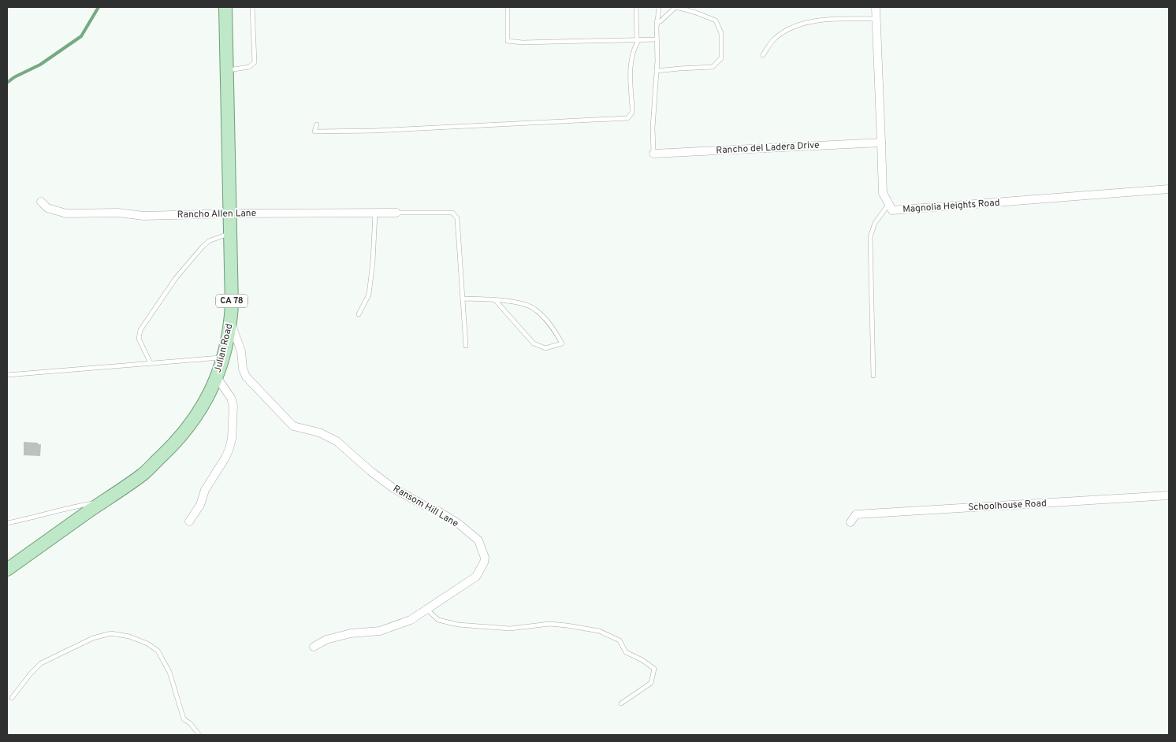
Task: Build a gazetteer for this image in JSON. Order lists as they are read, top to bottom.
{
  "streets": {
    "main road": ["CA 78", "Julian Road"],
    "street": [
      "Rancho del Ladera Drive",
      "Magnolia Heights Road",
      "Rancho Allen Lane",
      "Schoolhouse Road",
      "Ransom Hill Lane"
    ]
  },
  "crossings": [
    ["Rancho del Ladera Drive", "Magnolia Heights Road"],
    ["Rancho Allen Lane", "Julian Road"],
    ["Julian Road", "Ransom Hill Lane"]
  ]
}
